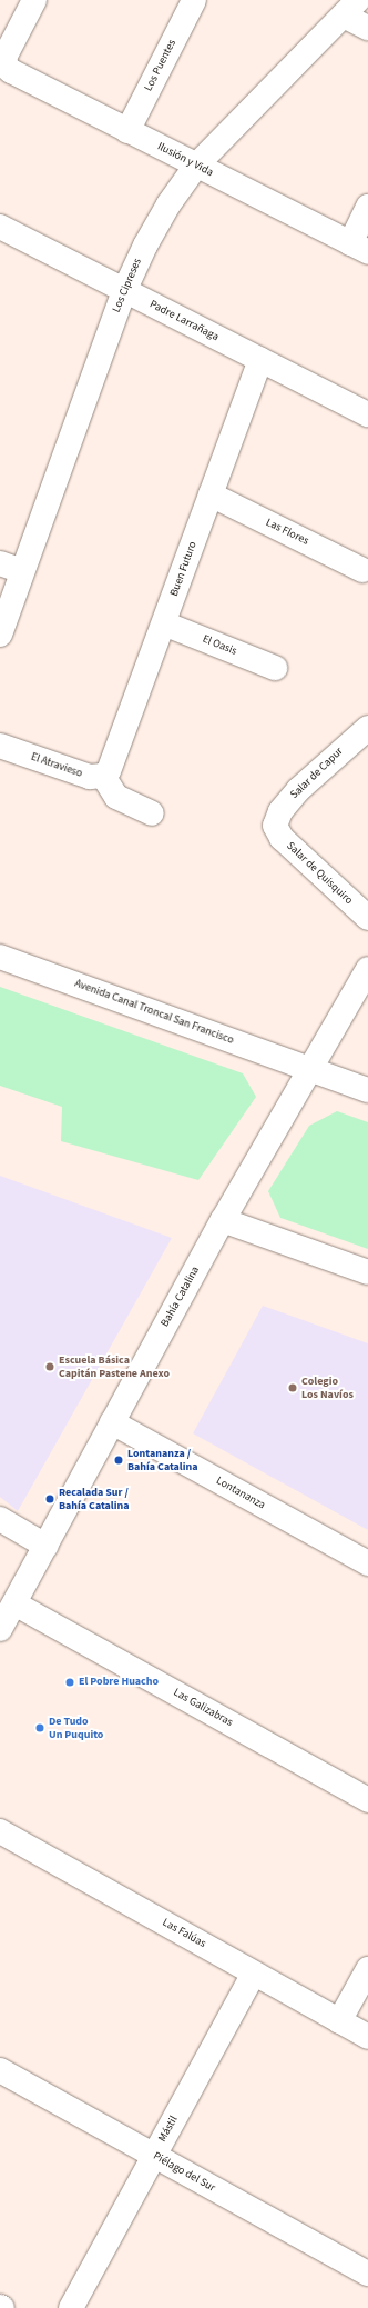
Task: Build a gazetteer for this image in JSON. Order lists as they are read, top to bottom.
{
  "streets": {
    "street": [
      "Los Puentes",
      "Ilusión y Vida",
      "Los Cipreses",
      "Padre Larrañaga",
      "Las Flores",
      "Buen Futuro",
      "El Oasis",
      "El Atravieso",
      "Salar de Capur",
      "Salar de Quisquiro",
      "Avenida Canal Troncal San Francisco",
      "Bahía Catalina",
      "Lontananza",
      "Las Galizabras",
      "Las Falúas",
      "Mástil",
      "Piélago del Sur"
    ]
  },
  "crossings": [
    ["Los Puentes", "Ilusión y Vida"],
    ["Ilusión y Vida", "Los Cipreses"],
    ["Los Cipreses", "Padre Larrañaga"],
    ["Padre Larrañaga", "Buen Futuro"],
    ["Las Flores", "Buen Futuro"],
    ["Buen Futuro", "El Oasis"],
    ["Buen Futuro", "El Atravieso"],
    ["Salar de Capur", "Salar de Quisquiro"],
    ["Avenida Canal Troncal San Francisco", "Bahía Catalina"],
    ["Bahía Catalina", "Lontananza"],
    ["Bahía Catalina", "Las Galizabras"],
    ["Las Falúas", "Mástil"],
    ["Mástil", "Piélago del Sur"]
  ],
  "places": [
    "Escuela Básica Capitán Pastene Anexo",
    "Colegio Los Navíos",
    "Lontananza / Bahía Catalina",
    "Recalada Sur / Bahía Catalina",
    "El Pobre Huacho",
    "De Tudo Un Puquito"
  ]
}
